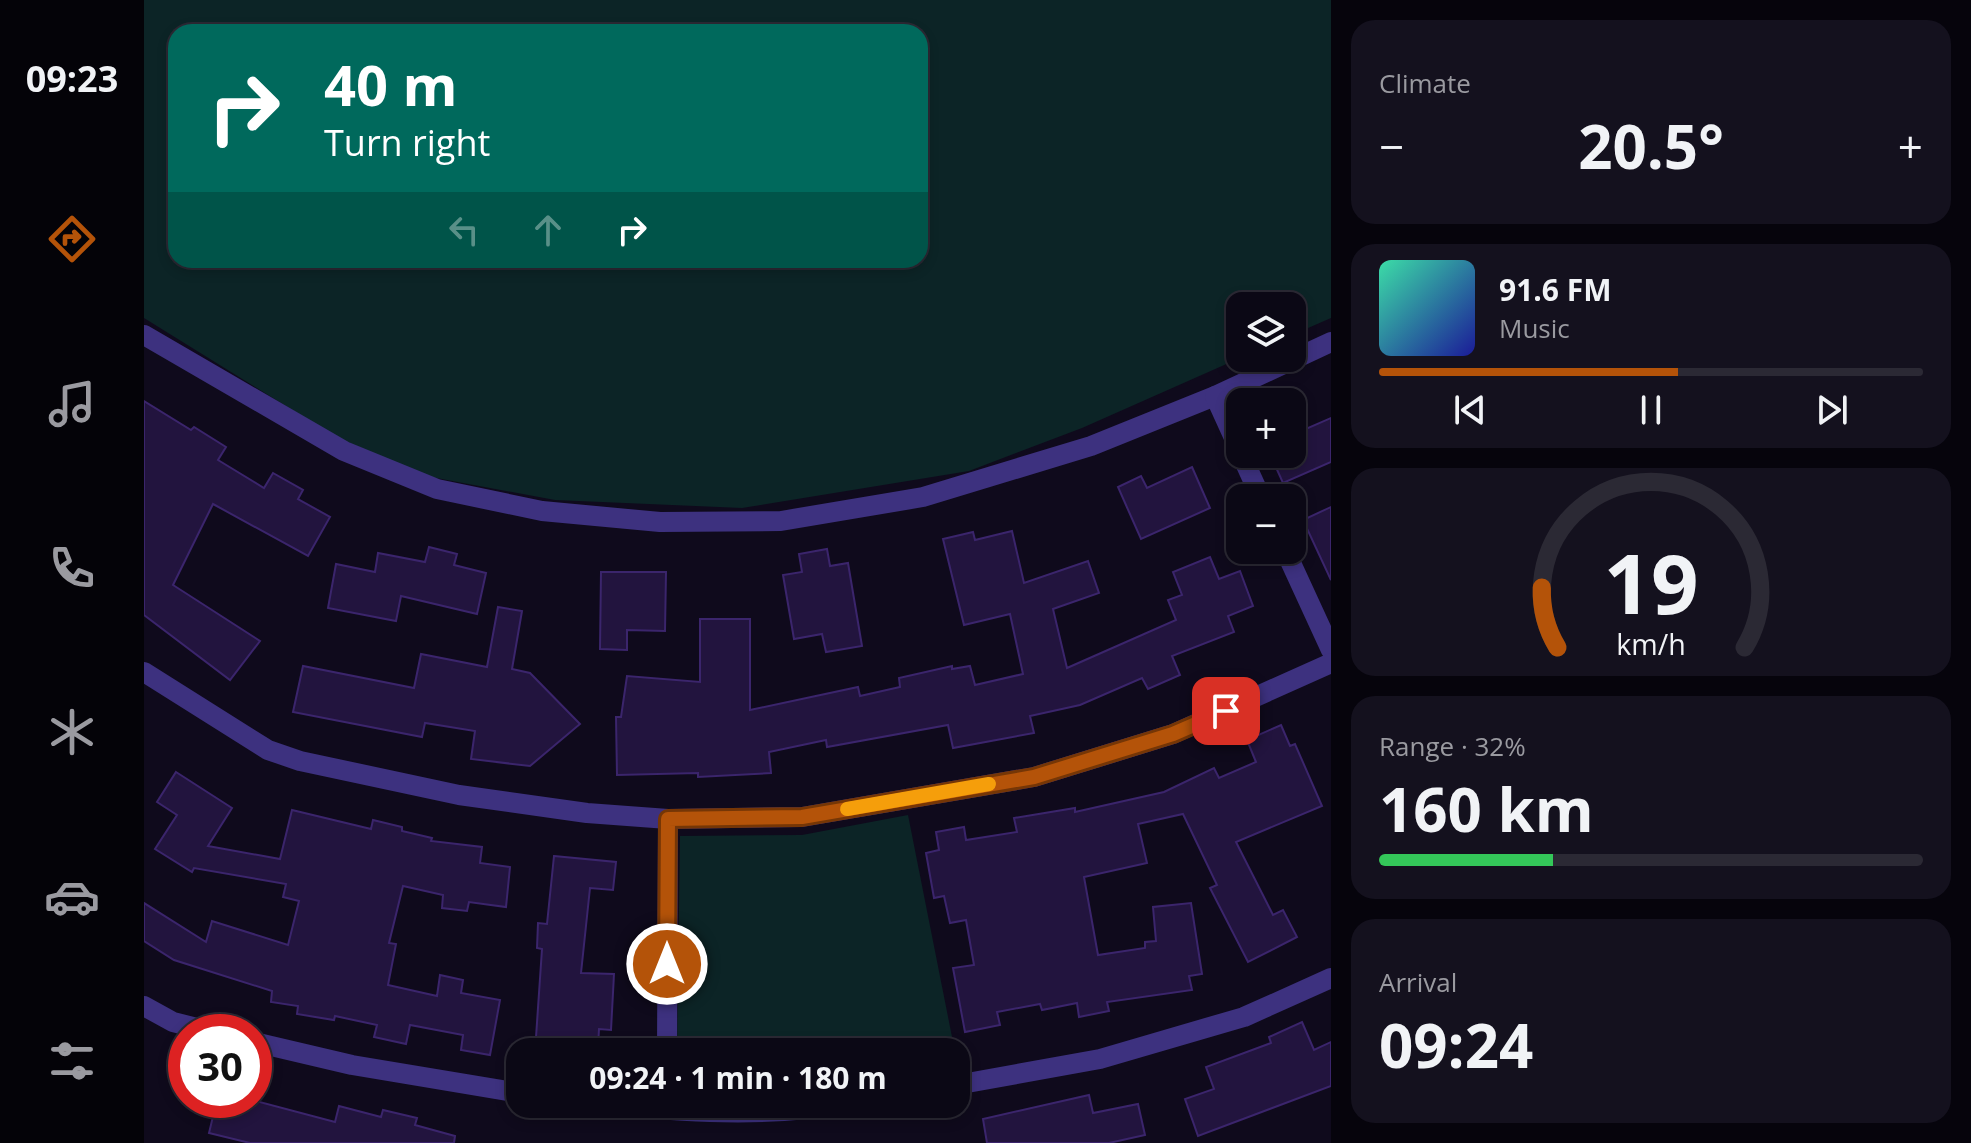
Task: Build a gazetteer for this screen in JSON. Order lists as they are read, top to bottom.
{
  "page": {
    "tabs": "09:23",
    "tile": [
      "Climate",
      ["Range · 32%", "160 km"],
      ["Arrival", "09:24"]
    ],
    "turn": ["40 m", "Turn right"],
    "heat": ["−", "20.5°", "+"],
    "song": ["91.6 FM", "Music"],
    "map_buttons": ["+", "−"],
    "limit": "30",
    "trip": "09:24 · 1 min · 180 m",
    "gauge": ["19", "km/h"]
  }
}
